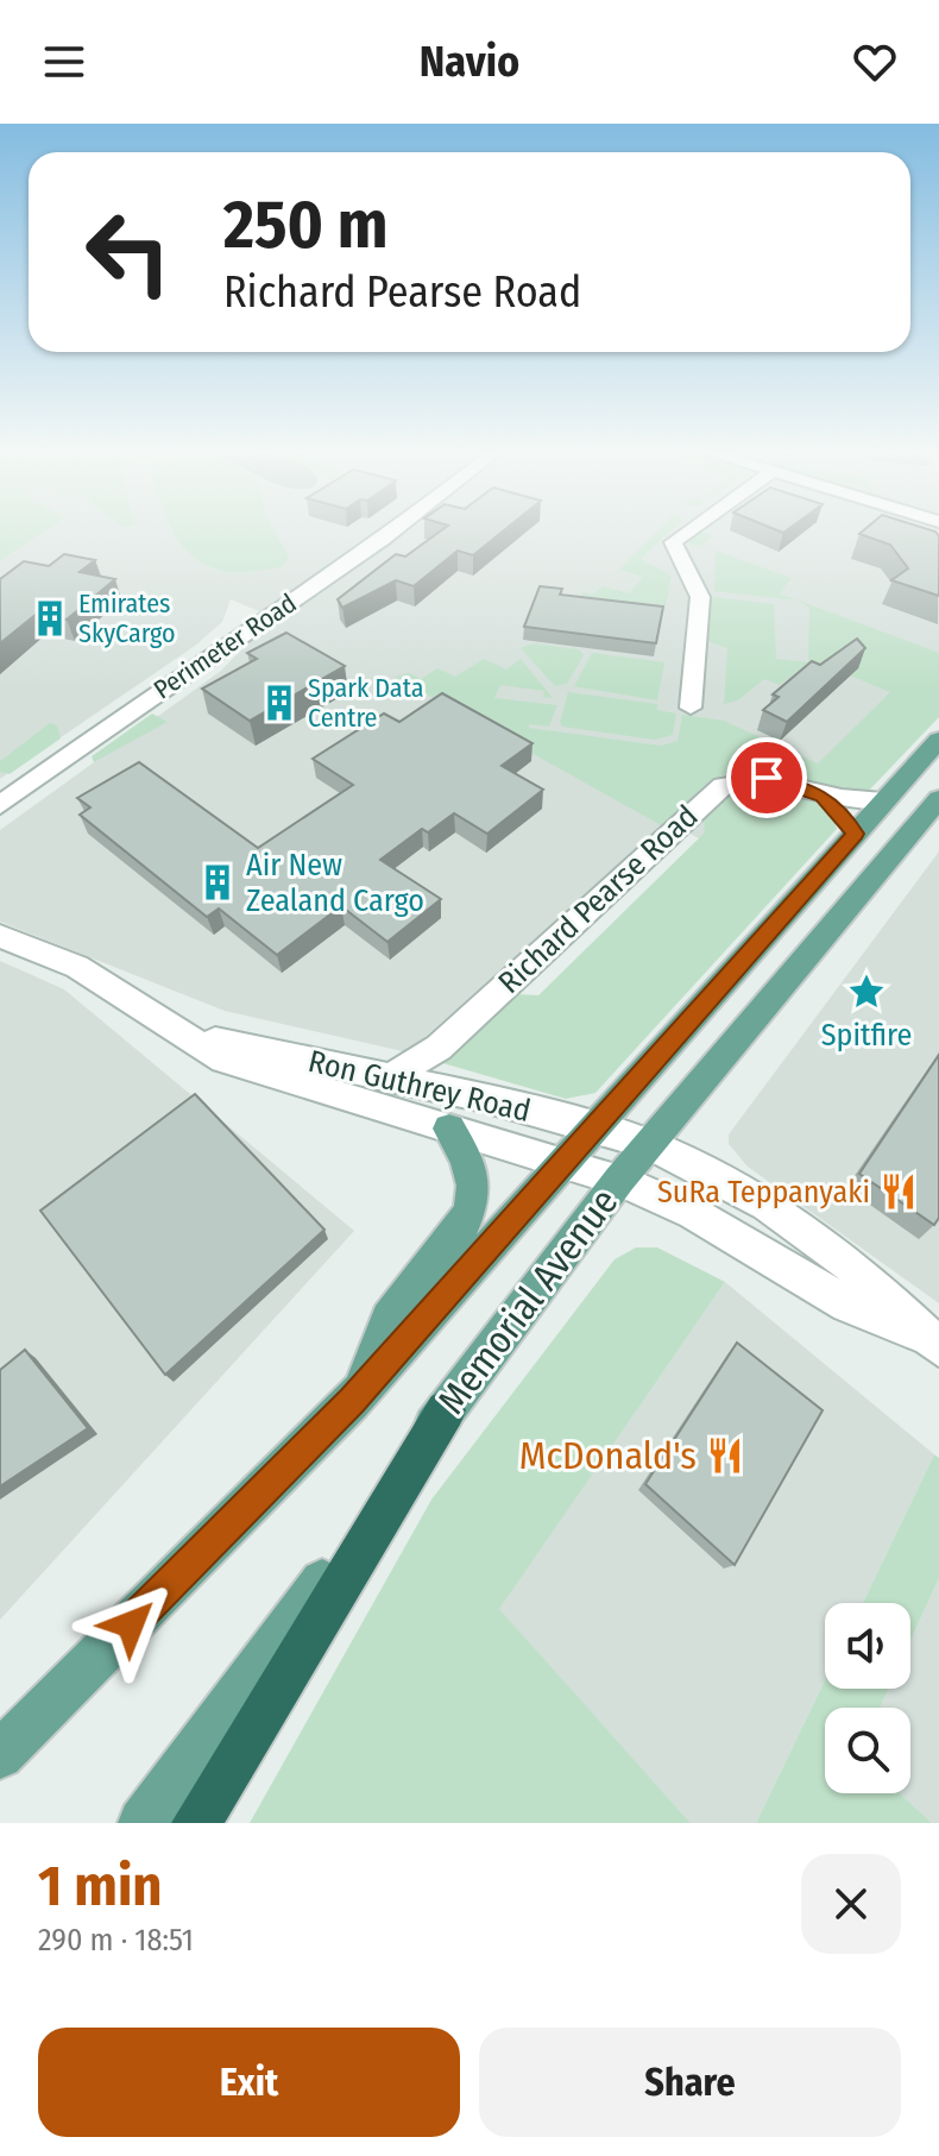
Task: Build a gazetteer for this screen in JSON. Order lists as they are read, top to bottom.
{
  "streets": {
    "main road": ["Memorial Avenue"],
    "street": ["Perimeter Road", "Richard Pearse Road", "Ron Guthrey Road"]
  },
  "crossings": [
    ["Richard Pearse Road", "Ron Guthrey Road"],
    ["Richard Pearse Road", "Memorial Avenue"],
    ["Ron Guthrey Road", "Memorial Avenue"]
  ],
  "places": {
    "building": ["Emirates SkyCargo", "Spark Data Centre", "Air New Zealand Cargo"],
    "place": ["Spitfire"],
    "restaurant": ["SuRa Teppanyaki", "McDonald's"]
  },
  "page": {
    "header": "Navio",
    "turn": ["250 m", "Richard Pearse Road"],
    "heading": ["1 min", "290 m · 18:51"],
    "buttons": ["Exit", "Share"]
  }
}
